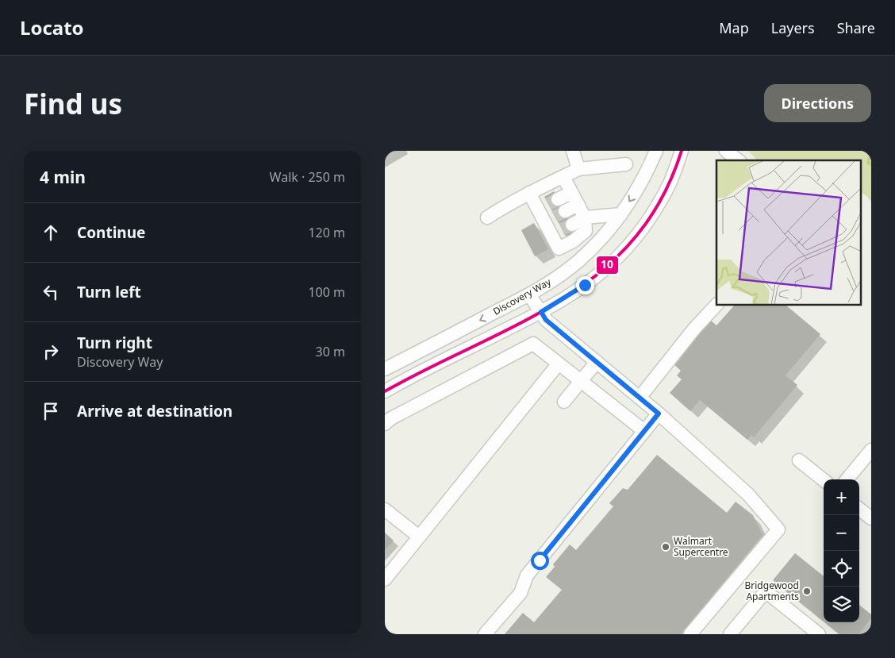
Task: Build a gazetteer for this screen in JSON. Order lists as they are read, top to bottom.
{
  "streets": {
    "street": ["Discovery Way"]
  },
  "places": ["Walmart Supercentre", "Bridgewood Apartments"],
  "lines": ["transit line 10"],
  "page": {
    "header": "Locato",
    "nav": ["Map", "Layers", "Share"],
    "buttons": "Directions",
    "title": "Find us",
    "heading": ["4 min", "Walk · 250 m"],
    "list": [
      ["Continue", "120 m"],
      ["Turn left", "100 m"],
      ["Turn right", "Discovery Way", "30 m"],
      "Arrive at destination"
    ],
    "map_buttons": ["+", "−"]
  }
}
